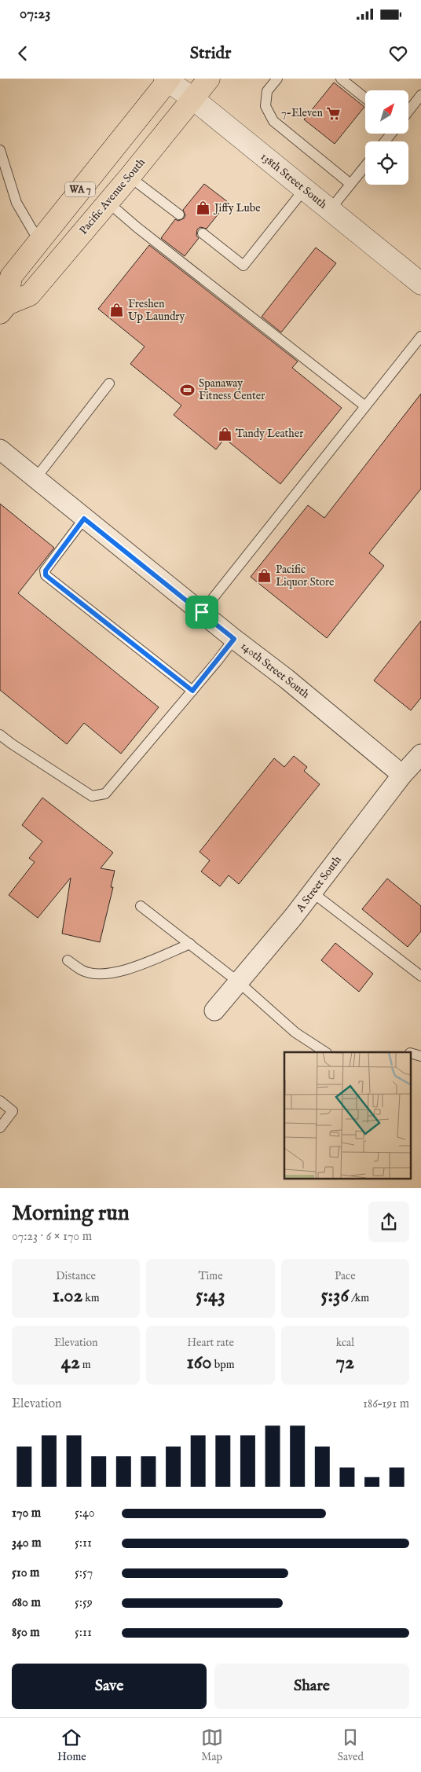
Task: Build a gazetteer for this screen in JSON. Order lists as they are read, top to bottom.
{
  "streets": {
    "main road": ["WA 7", "Pacific Avenue South"],
    "street": ["138th Street South", "140th Street South", "A Street South"]
  },
  "crossings": [
    ["138th Street South", "Pacific Avenue South"],
    ["140th Street South", "A Street South"]
  ],
  "places": {
    "supermarket": ["7-Eleven"],
    "shop": [
      "Jiffy Lube",
      "Freshen Up Laundry",
      "Tandy Leather",
      "Pacific Liquor Store"
    ],
    "sports": ["Spanaway Fitness Center"]
  },
  "north": "top right",
  "page": {
    "status": "07:23",
    "header": "Stridr",
    "heading": ["Morning run", "07:23 · 6 × 170 m"],
    "stats": [
      ["Distance", "1.02 km"],
      ["Time", "5:43"],
      ["Pace", "5:36 /km"],
      ["Elevation", "42 m"],
      ["Heart rate", "160 bpm"],
      ["kcal", "72"]
    ],
    "chart": ["Elevation", "186–191 m"],
    "list": [
      {
        "name": "170 m",
        "note": "5:40"
      },
      {
        "name": "340 m",
        "note": "5:11"
      },
      {
        "name": "510 m",
        "note": "5:57"
      },
      {
        "name": "680 m",
        "note": "5:59"
      },
      {
        "name": "850 m",
        "note": "5:11"
      }
    ],
    "buttons": ["Save", "Share"],
    "tabs": ["Home", "Map", "Saved"]
  }
}
